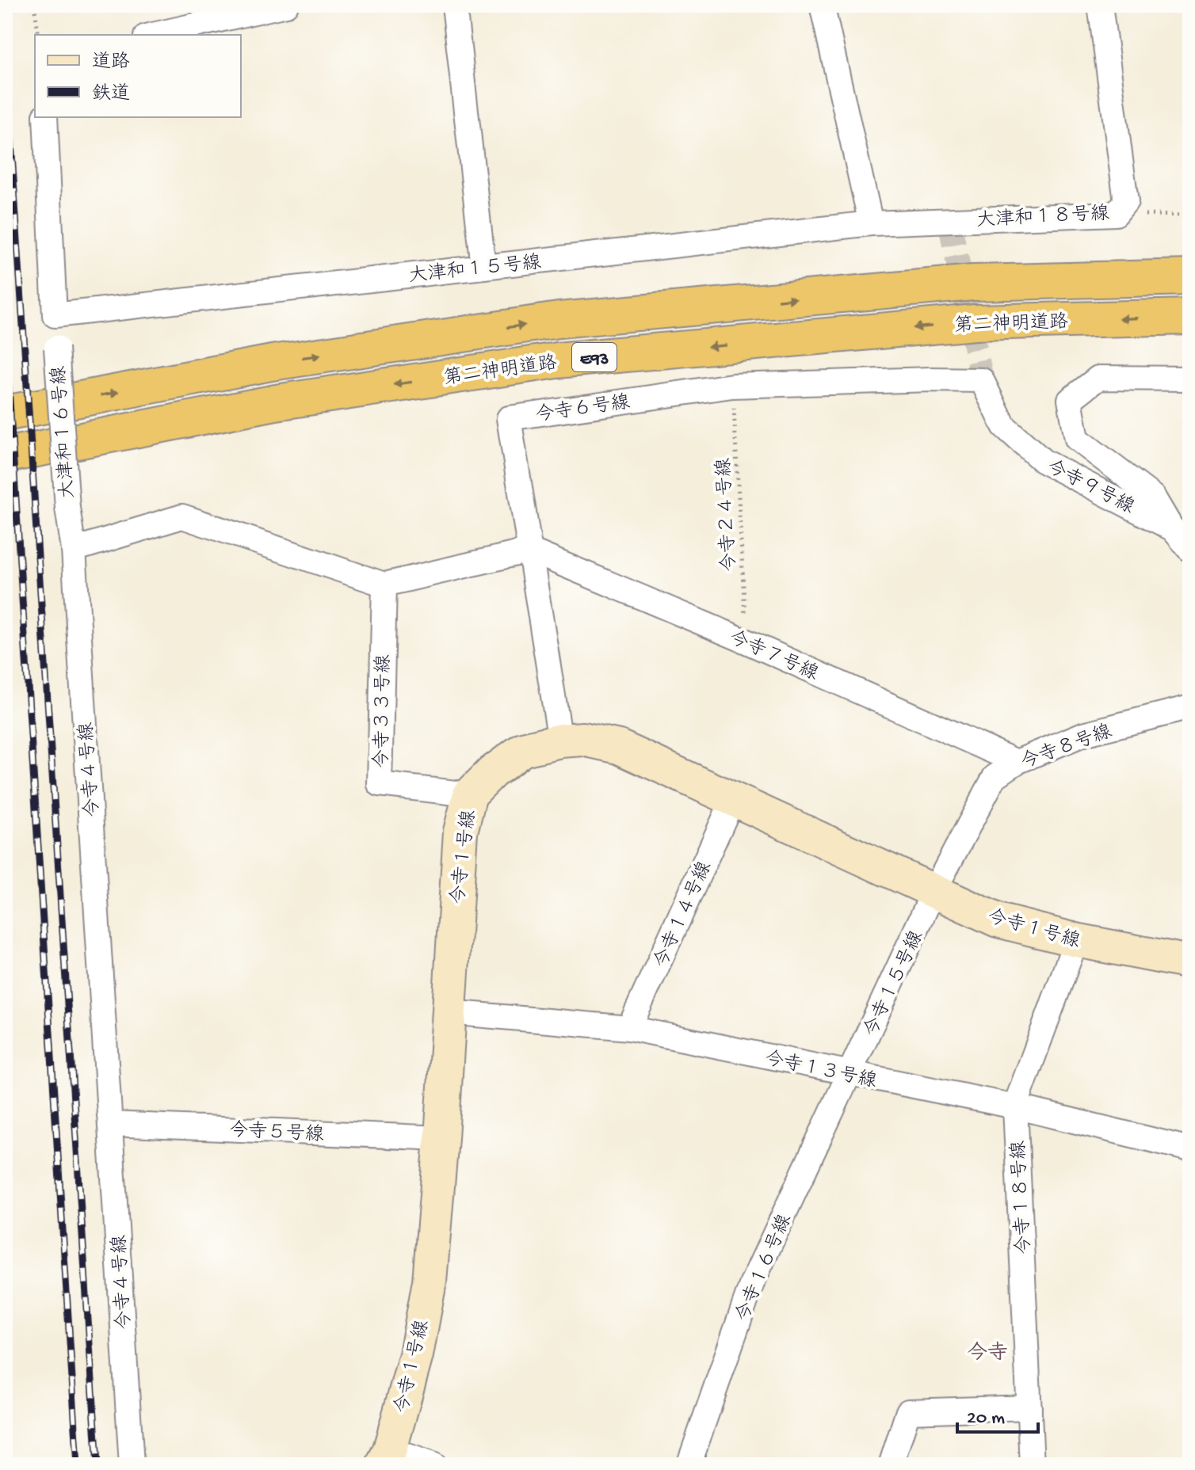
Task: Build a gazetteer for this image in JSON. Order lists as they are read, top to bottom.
{
  "streets": {
    "highway": ["第二神明道路", "E93"],
    "street": [
      "大津和１８号線",
      "大津和１５号線",
      "今寺６号線",
      "大津和１６号線",
      "今寺９号線",
      "今寺７号線",
      "今寺３３号線",
      "今寺８号線",
      "今寺４号線",
      "今寺１号線",
      "今寺１４号線",
      "今寺１５号線",
      "今寺１３号線",
      "今寺５号線",
      "今寺１８号線",
      "今寺１６号線"
    ],
    "path": ["今寺２４号線"]
  },
  "crossings": [
    ["大津和１８号線", "大津和１５号線"],
    ["大津和１５号線", "大津和１６号線"],
    ["今寺６号線", "今寺９号線"],
    ["今寺６号線", "今寺２４号線"],
    ["今寺６号線", "今寺７号線"],
    ["今寺６号線", "今寺１号線"],
    ["大津和１６号線", "今寺４号線"],
    ["今寺２４号線", "今寺７号線"],
    ["今寺７号線", "今寺８号線"],
    ["今寺３３号線", "今寺１号線"],
    ["今寺８号線", "今寺１号線"],
    ["今寺８号線", "今寺１５号線"],
    ["今寺４号線", "今寺５号線"],
    ["今寺１号線", "今寺１４号線"],
    ["今寺１号線", "今寺１５号線"],
    ["今寺１号線", "今寺１３号線"],
    ["今寺１号線", "今寺５号線"],
    ["今寺１号線", "今寺１８号線"],
    ["今寺１４号線", "今寺１３号線"],
    ["今寺１５号線", "今寺１３号線"],
    ["今寺１５号線", "今寺１６号線"],
    ["今寺１３号線", "今寺１８号線"],
    ["今寺１３号線", "今寺１６号線"]
  ],
  "districts": ["今寺"],
  "legend": ["道路", "鉄道"],
  "scale_bar": "20 m"
}
